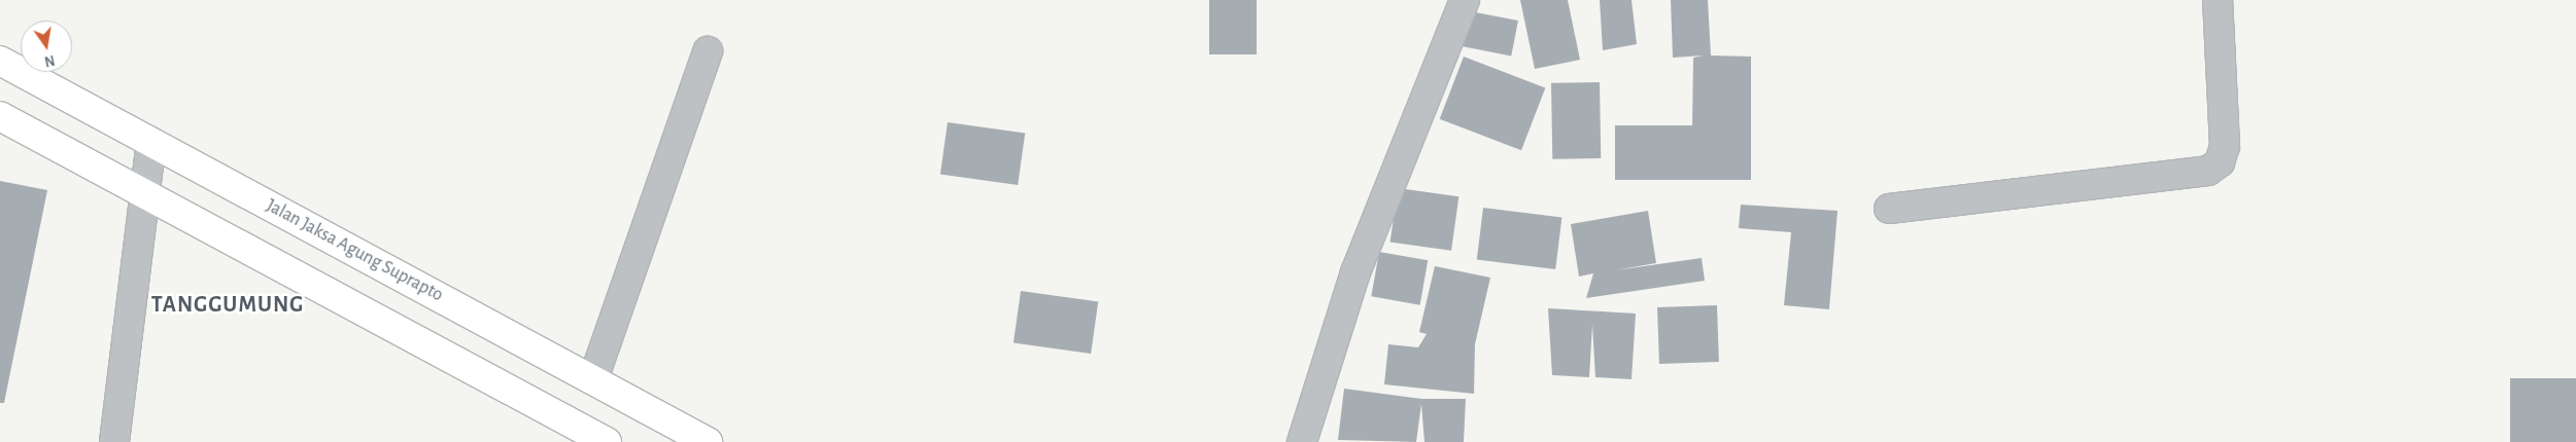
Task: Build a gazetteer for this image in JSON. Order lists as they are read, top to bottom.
{
  "streets": {
    "highway": ["Jalan Jaksa Agung Suprapto"]
  },
  "districts": ["TANGGUMUNG"],
  "north": "bottom"
}
